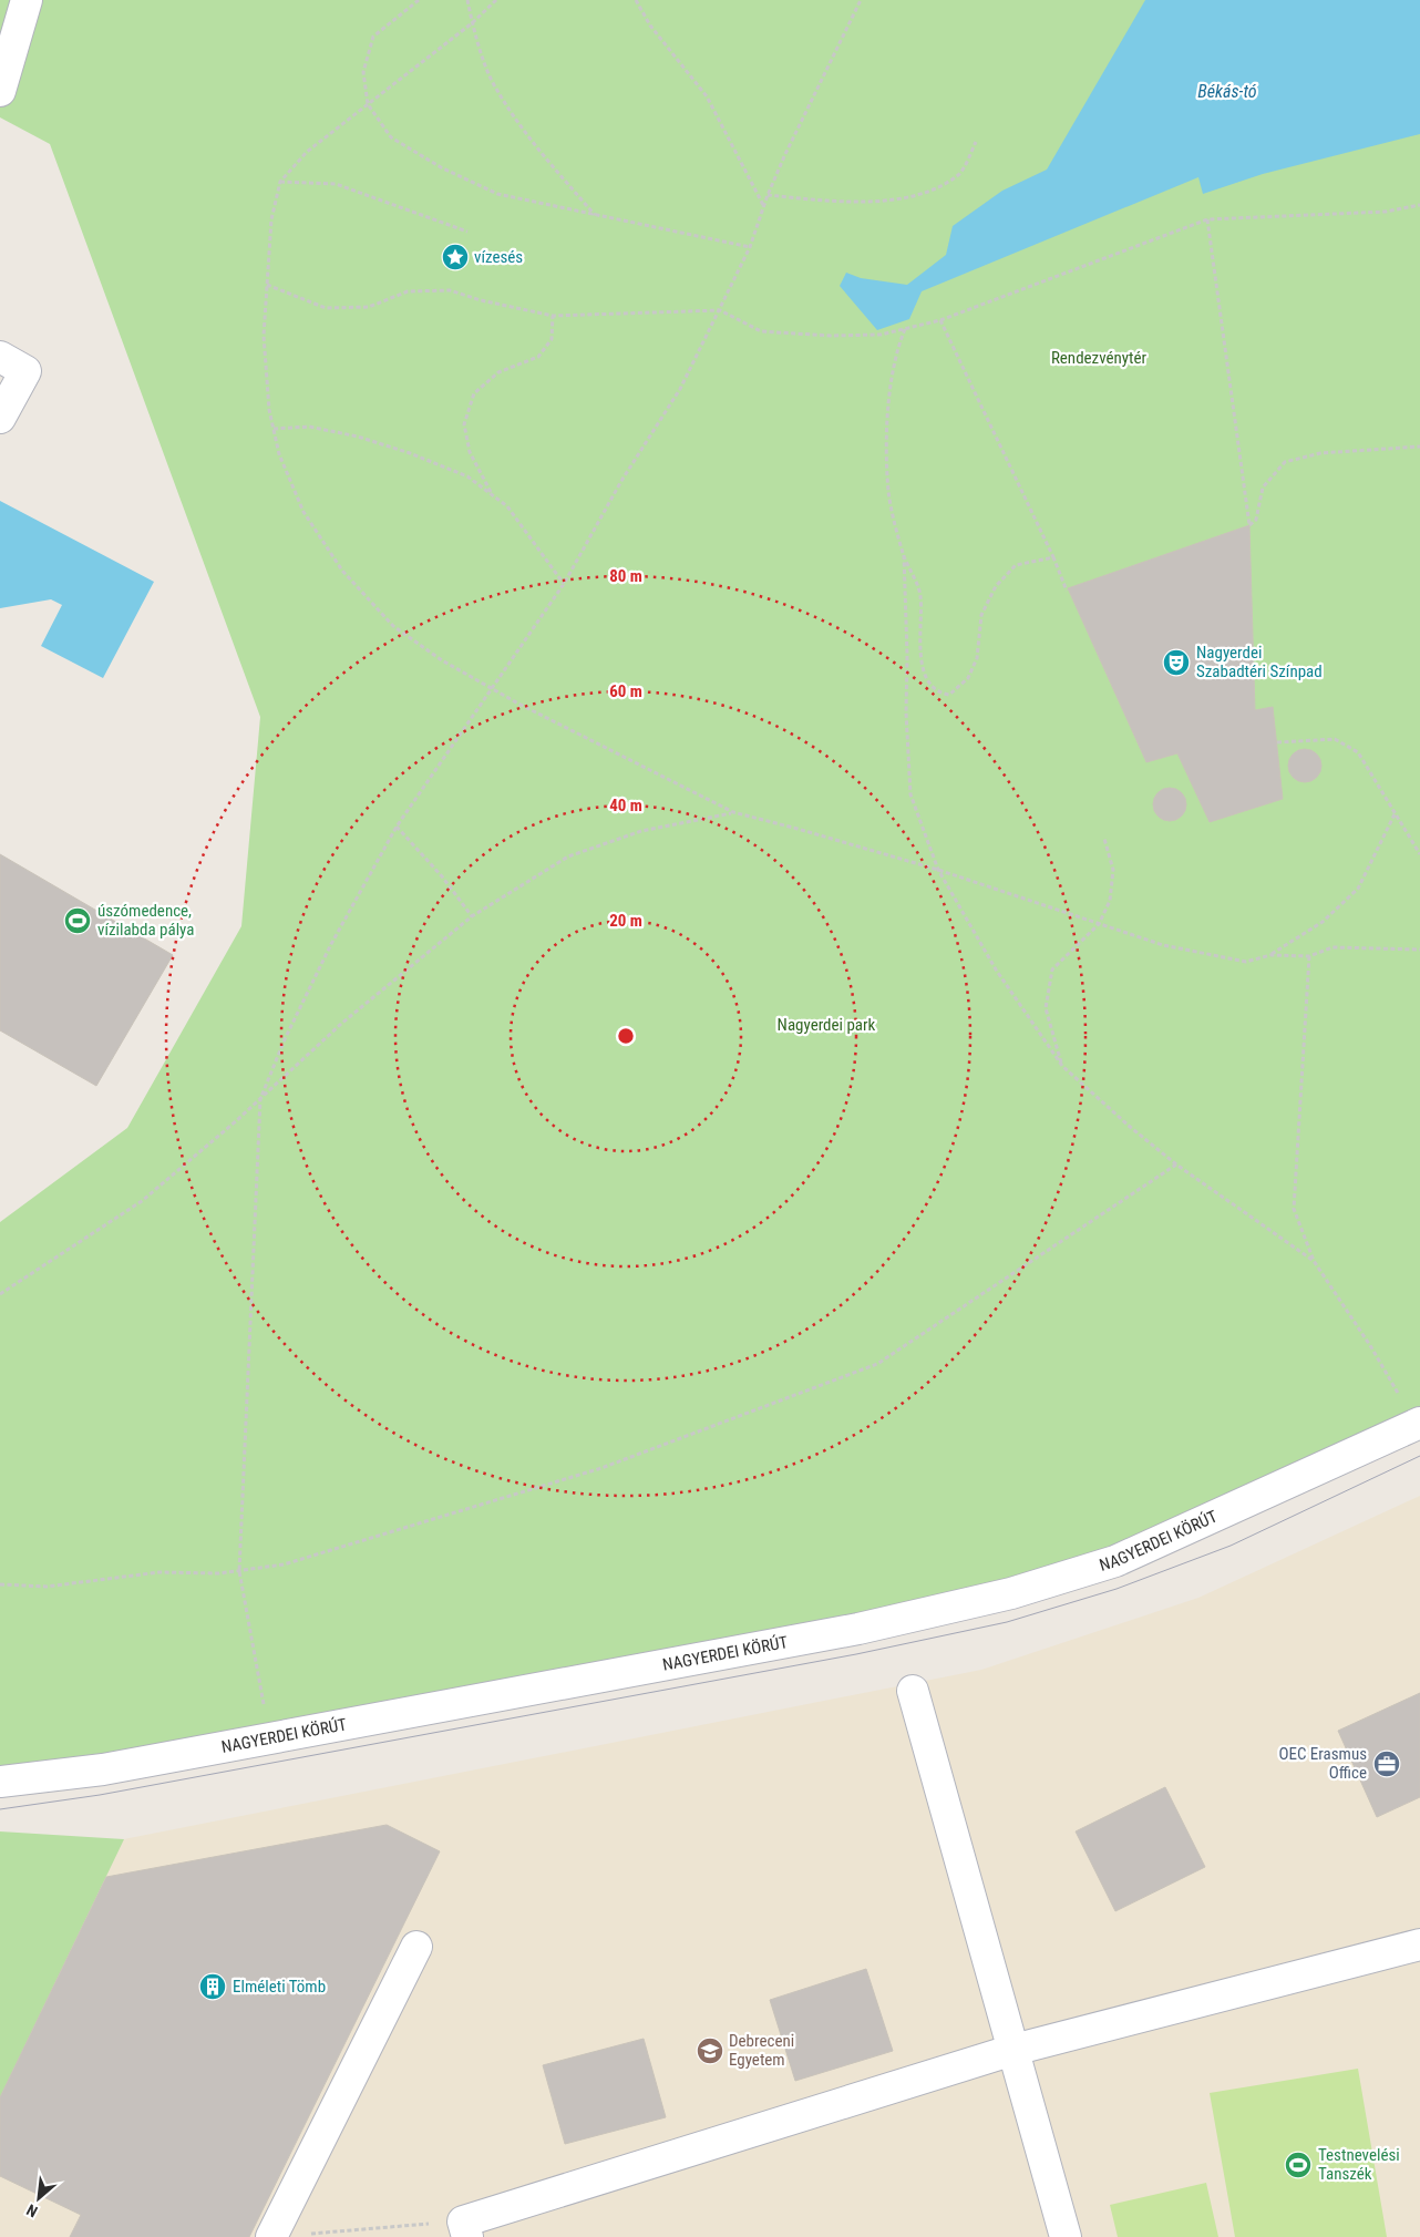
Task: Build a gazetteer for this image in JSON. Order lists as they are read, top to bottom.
{
  "streets": {
    "street": ["NAGYERDEI KÖRÚT"]
  },
  "water": ["Békás-tó"],
  "parks": ["Rendezvénytér", "Nagyerdei park"],
  "places": {
    "place": ["vízesés"],
    "theatre": ["Nagyerdei Szabadtéri Színpad"],
    "sports": ["úszómedence, vízilabda pálya", "Testnevelési Tanszék"],
    "office": ["OEC Erasmus Office"],
    "building": ["Elméleti Tömb"],
    "school or university": ["Debreceni Egyetem"]
  },
  "north": "bottom left",
  "rings": [
    "80 m",
    "60 m",
    "40 m",
    "20 m"
  ]
}
